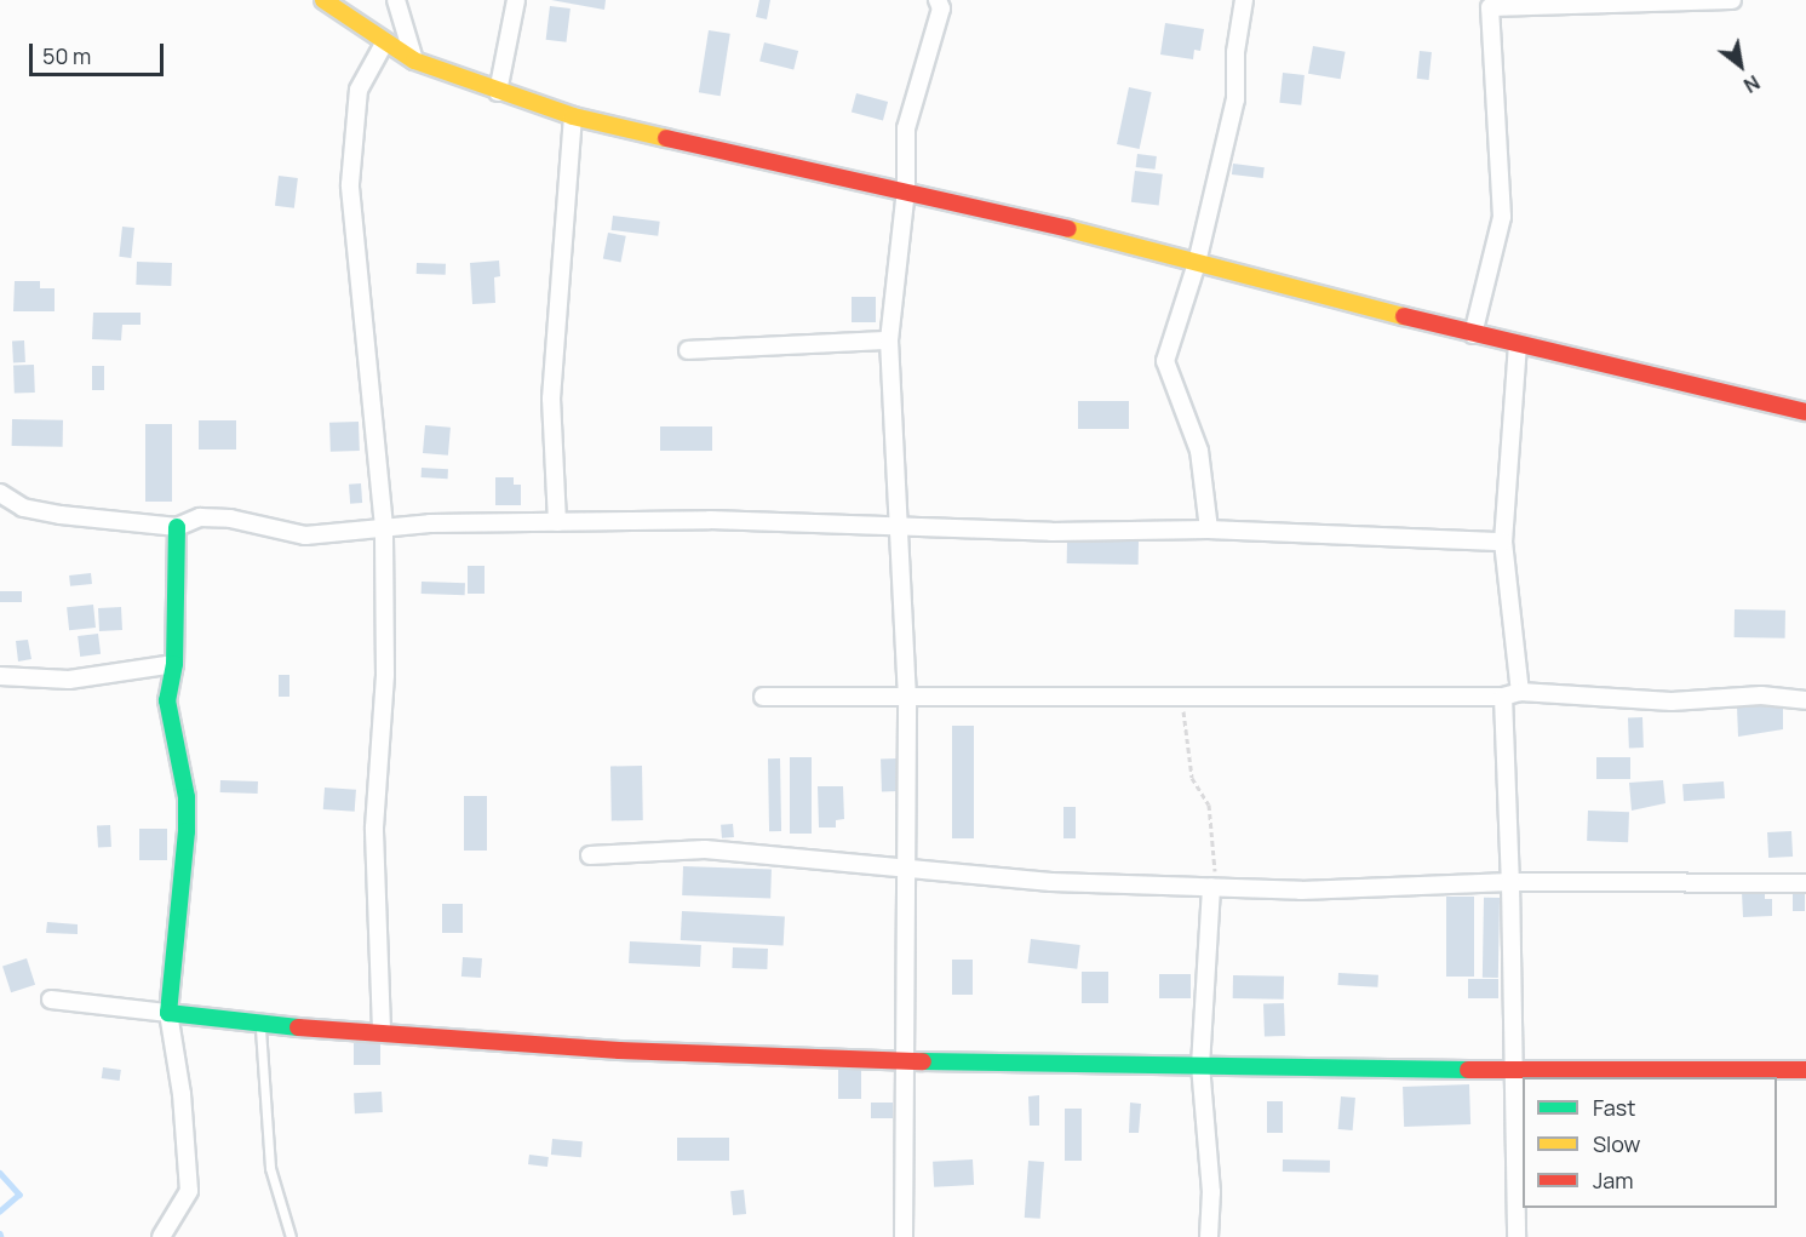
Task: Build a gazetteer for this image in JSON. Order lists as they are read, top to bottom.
{
  "legend": ["Fast", "Slow", "Jam"],
  "scale_bar": "50 m",
  "north": "bottom right"
}
